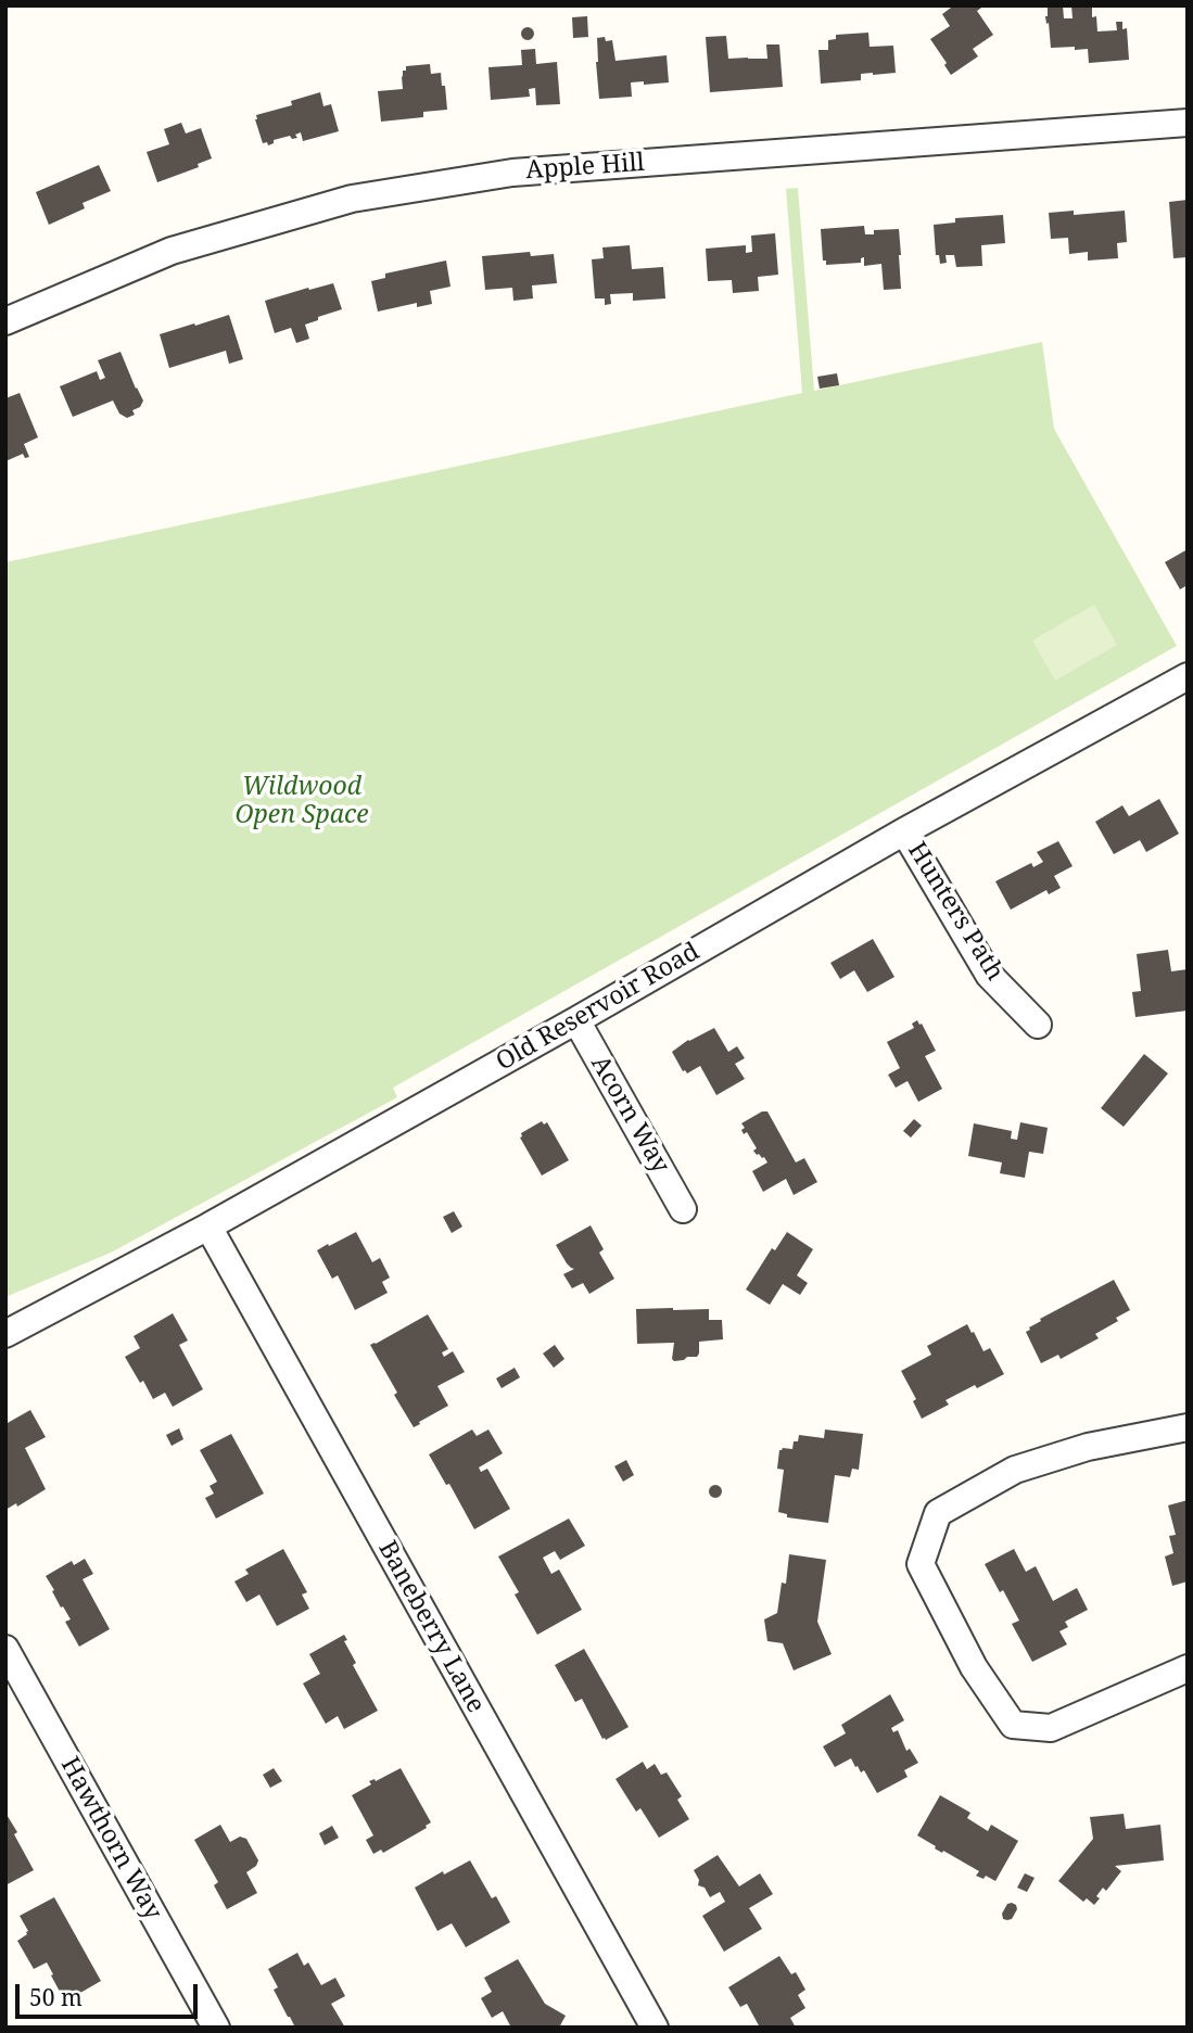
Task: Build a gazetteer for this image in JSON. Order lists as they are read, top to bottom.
{
  "streets": {
    "street": [
      "Apple Hill",
      "Hunters Path",
      "Old Reservoir Road",
      "Acorn Way",
      "Baneberry Lane",
      "Hawthorn Way"
    ]
  },
  "crossings": [
    ["Hunters Path", "Old Reservoir Road"],
    ["Old Reservoir Road", "Acorn Way"],
    ["Old Reservoir Road", "Baneberry Lane"]
  ],
  "parks": ["Wildwood Open Space"],
  "scale_bar": "50 m"
}
